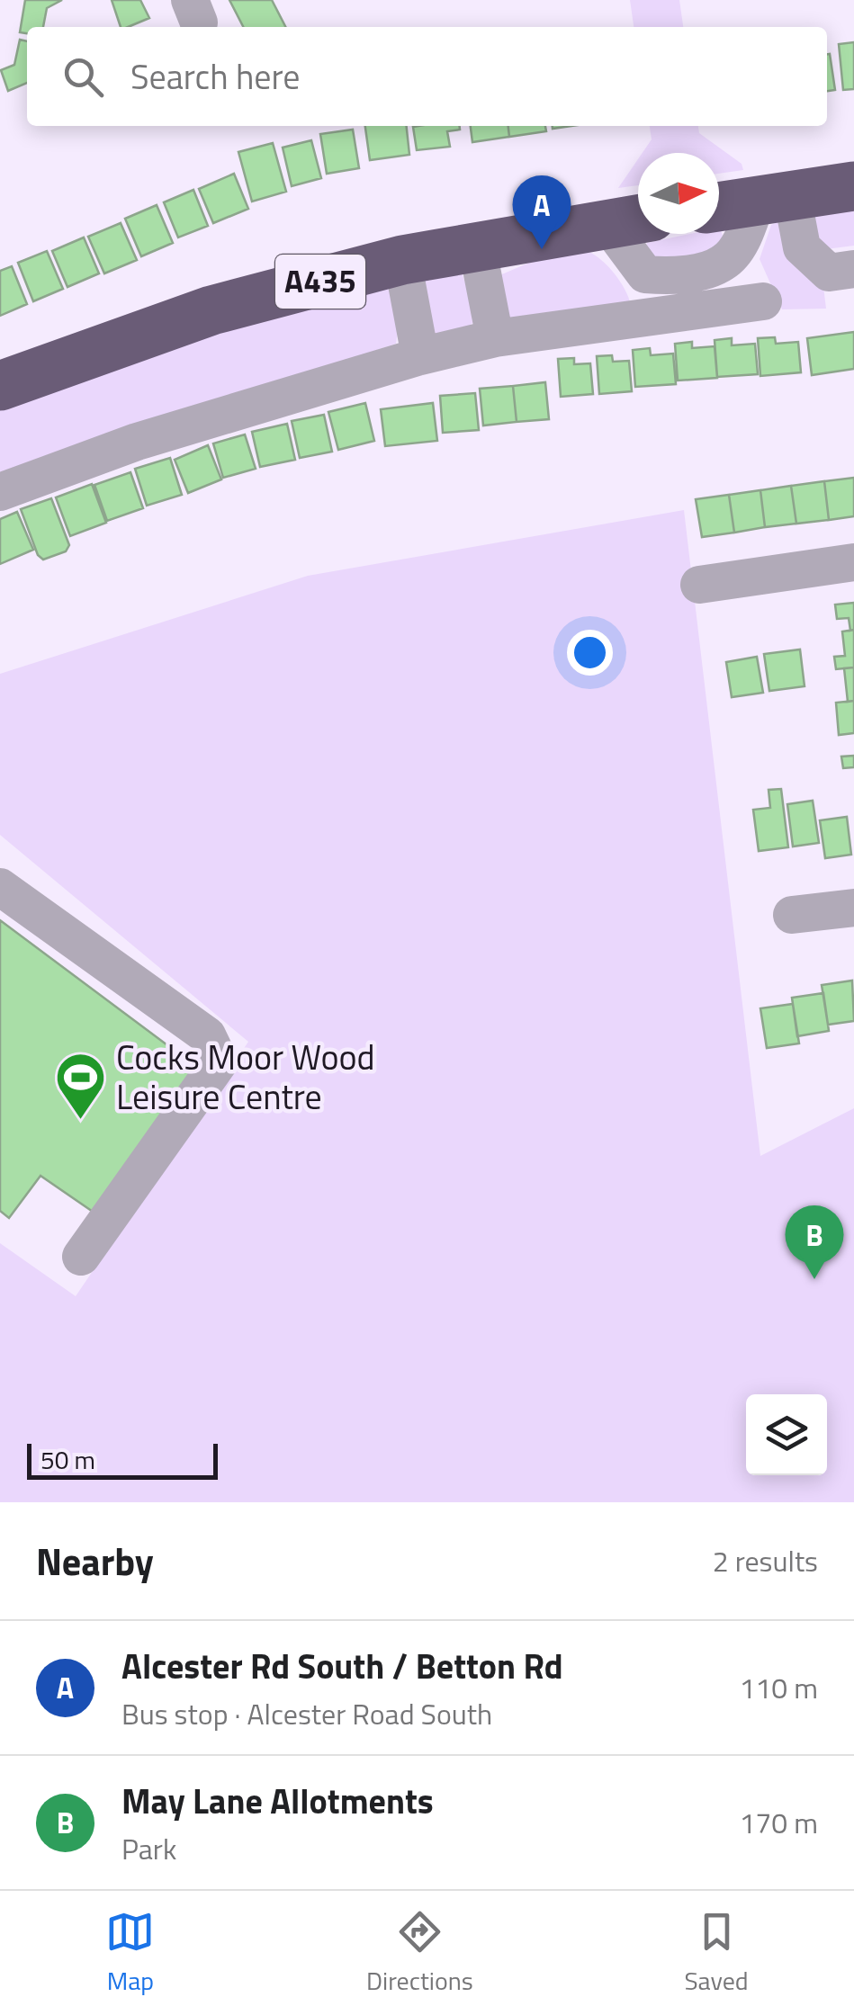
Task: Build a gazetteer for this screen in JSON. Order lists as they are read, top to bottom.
{
  "streets": {
    "highway": ["A435"]
  },
  "places": {
    "sports": ["Cocks Moor Wood Leisure Centre"]
  },
  "scale_bar": "50 m",
  "north": "right",
  "page": {
    "search": "Search here",
    "pins": ["A", "B"],
    "scale": "50 m",
    "heading": ["Nearby", "2 results"],
    "list": [
      {
        "mark": "A",
        "name": "Alcester Rd South / Betton Rd",
        "note": "Bus stop · Alcester Road South",
        "value": "110 m"
      },
      {
        "mark": "B",
        "name": "May Lane Allotments",
        "note": "Park",
        "value": "170 m"
      }
    ],
    "nav": ["Map", "Directions", "Saved"]
  }
}
